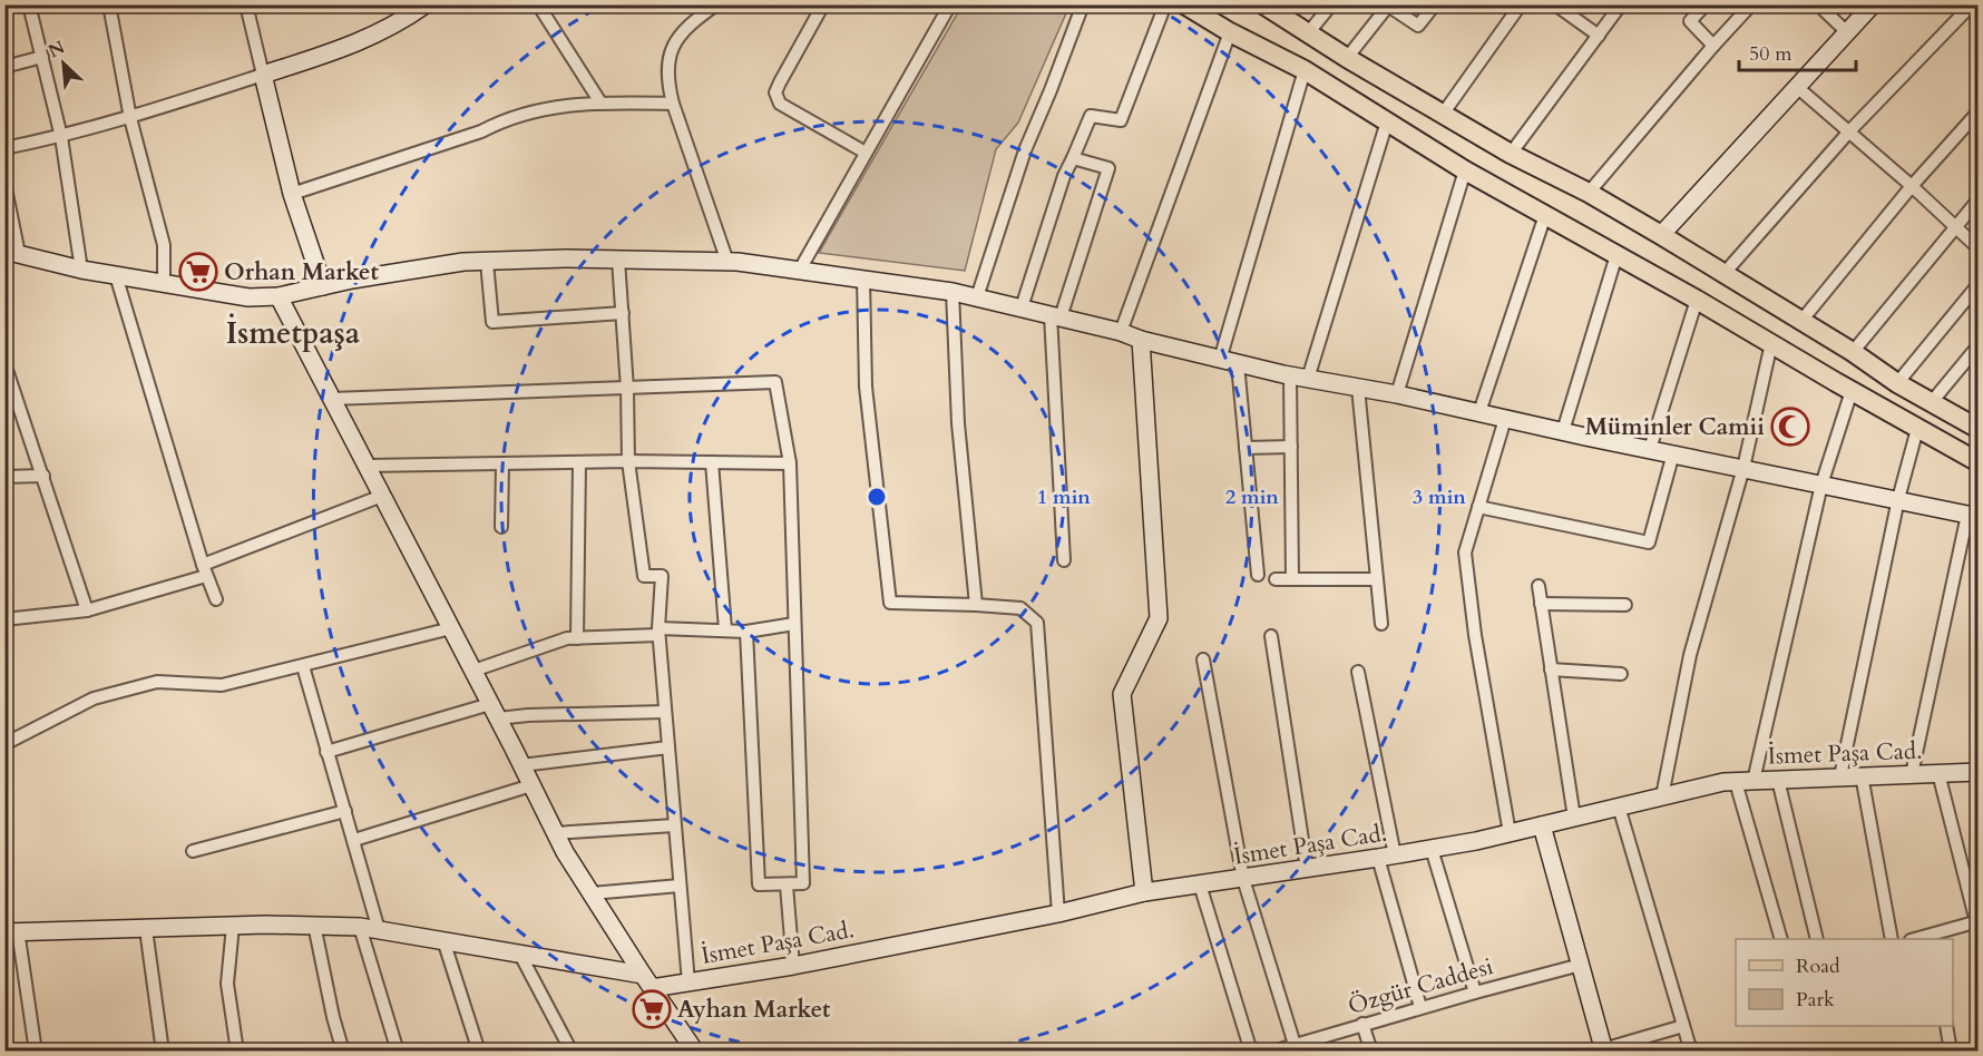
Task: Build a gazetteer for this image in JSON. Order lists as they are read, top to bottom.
{
  "streets": {
    "main road": ["İsmet Paşa Cad."],
    "street": ["Özgür Caddesi"]
  },
  "districts": ["İsmetpaşa"],
  "places": {
    "supermarket": ["Orhan Market", "Ayhan Market"],
    "mosque": ["Müminler Camii"]
  },
  "legend": ["Road", "Park"],
  "scale_bar": "50 m",
  "north": "top left",
  "rings": ["1 min", "2 min", "3 min"]
}
